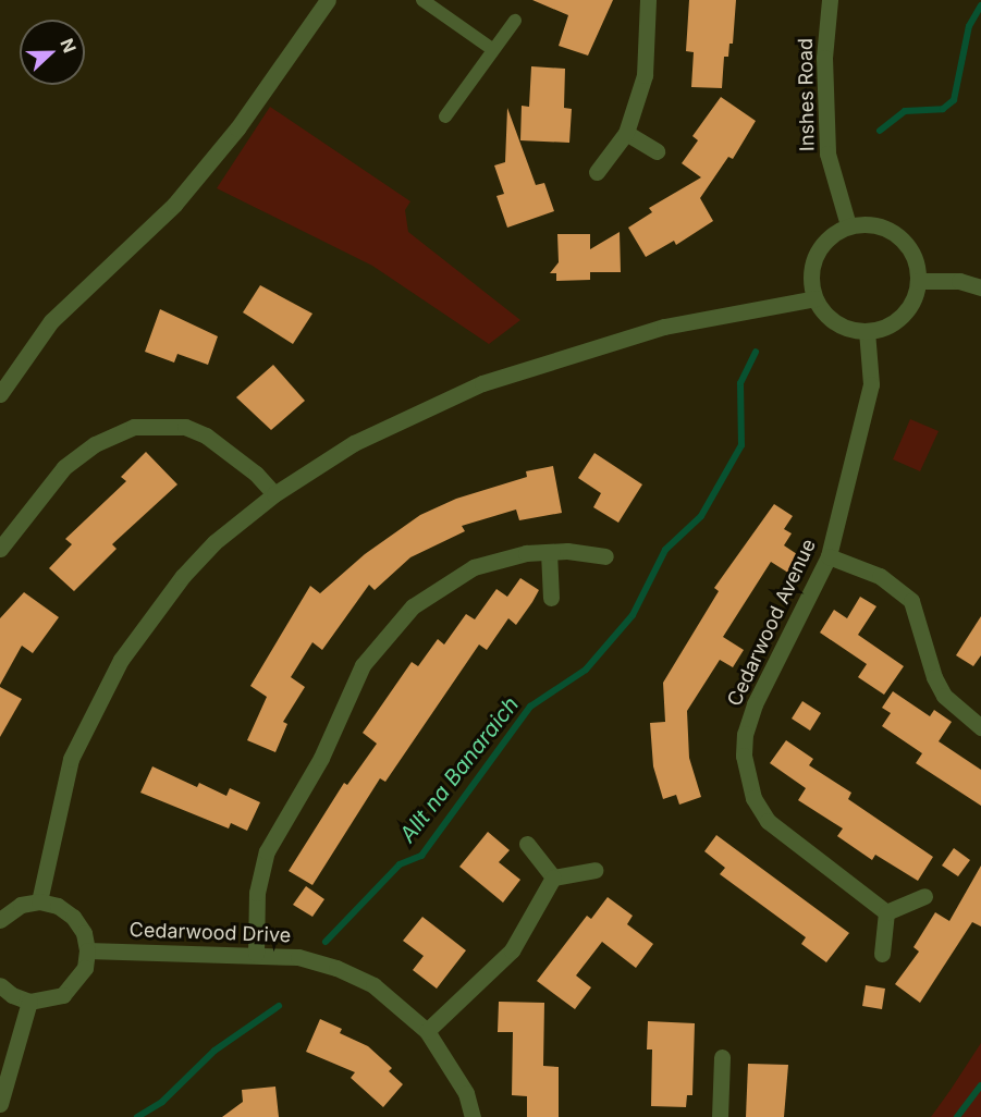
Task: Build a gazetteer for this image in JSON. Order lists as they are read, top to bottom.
{
  "streets": {
    "street": ["Inshes Road", "Cedarwood Avenue", "Cedarwood Drive"]
  },
  "crossings": [
    ["Inshes Road", "Cedarwood Avenue"]
  ],
  "water": ["Allt na Banaraich"],
  "north": "right"
}
